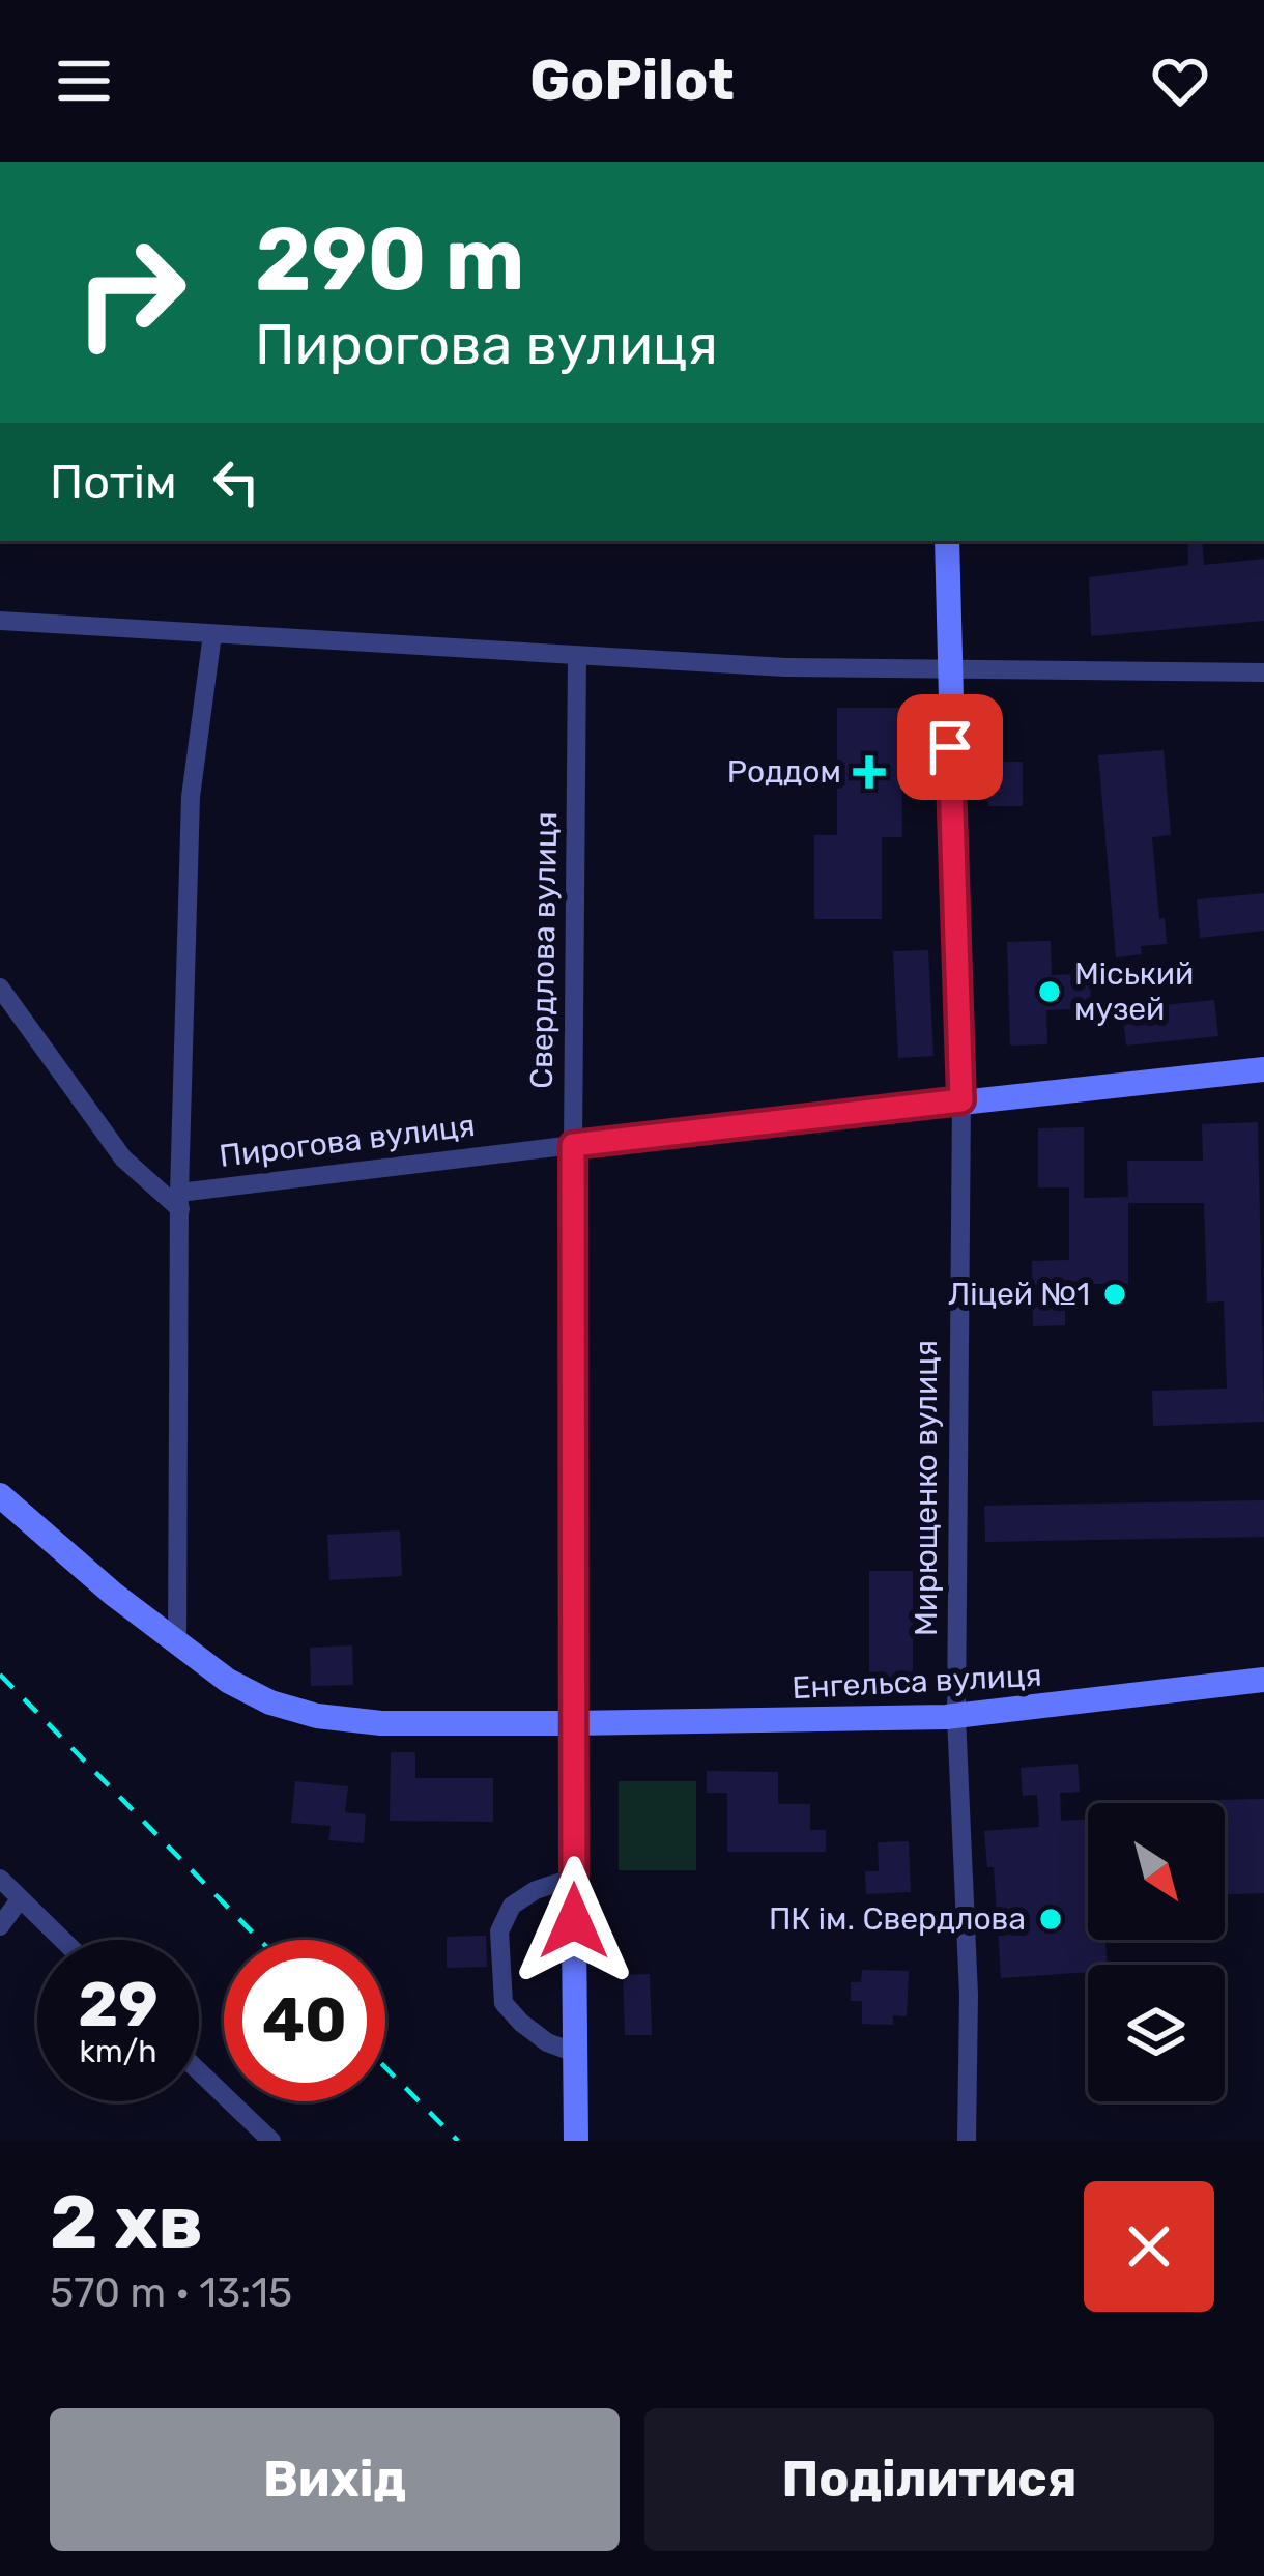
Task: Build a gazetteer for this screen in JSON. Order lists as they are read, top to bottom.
{
  "streets": {
    "street": [
      "Свердлова вулиця",
      "Пирогова вулиця",
      "Мирющенко вулиця",
      "Енгельса вулиця"
    ]
  },
  "crossings": [
    ["Свердлова вулиця", "Пирогова вулиця"],
    ["Свердлова вулиця", "Енгельса вулиця"],
    ["Пирогова вулиця", "Мирющенко вулиця"],
    ["Мирющенко вулиця", "Енгельса вулиця"]
  ],
  "places": {
    "health": ["Роддом"],
    "other": ["Міський музей", "Ліцей №1", "ПК ім. Свердлова"]
  },
  "north": "bottom right",
  "page": {
    "header": "GoPilot",
    "turn": ["290 m", "Пирогова вулиця"],
    "then": "Потім",
    "speed": "29 km/h",
    "limit": "40",
    "heading": ["2 хв", "570 m · 13:15"],
    "buttons": ["Вихід", "Поділитися"]
  }
}
